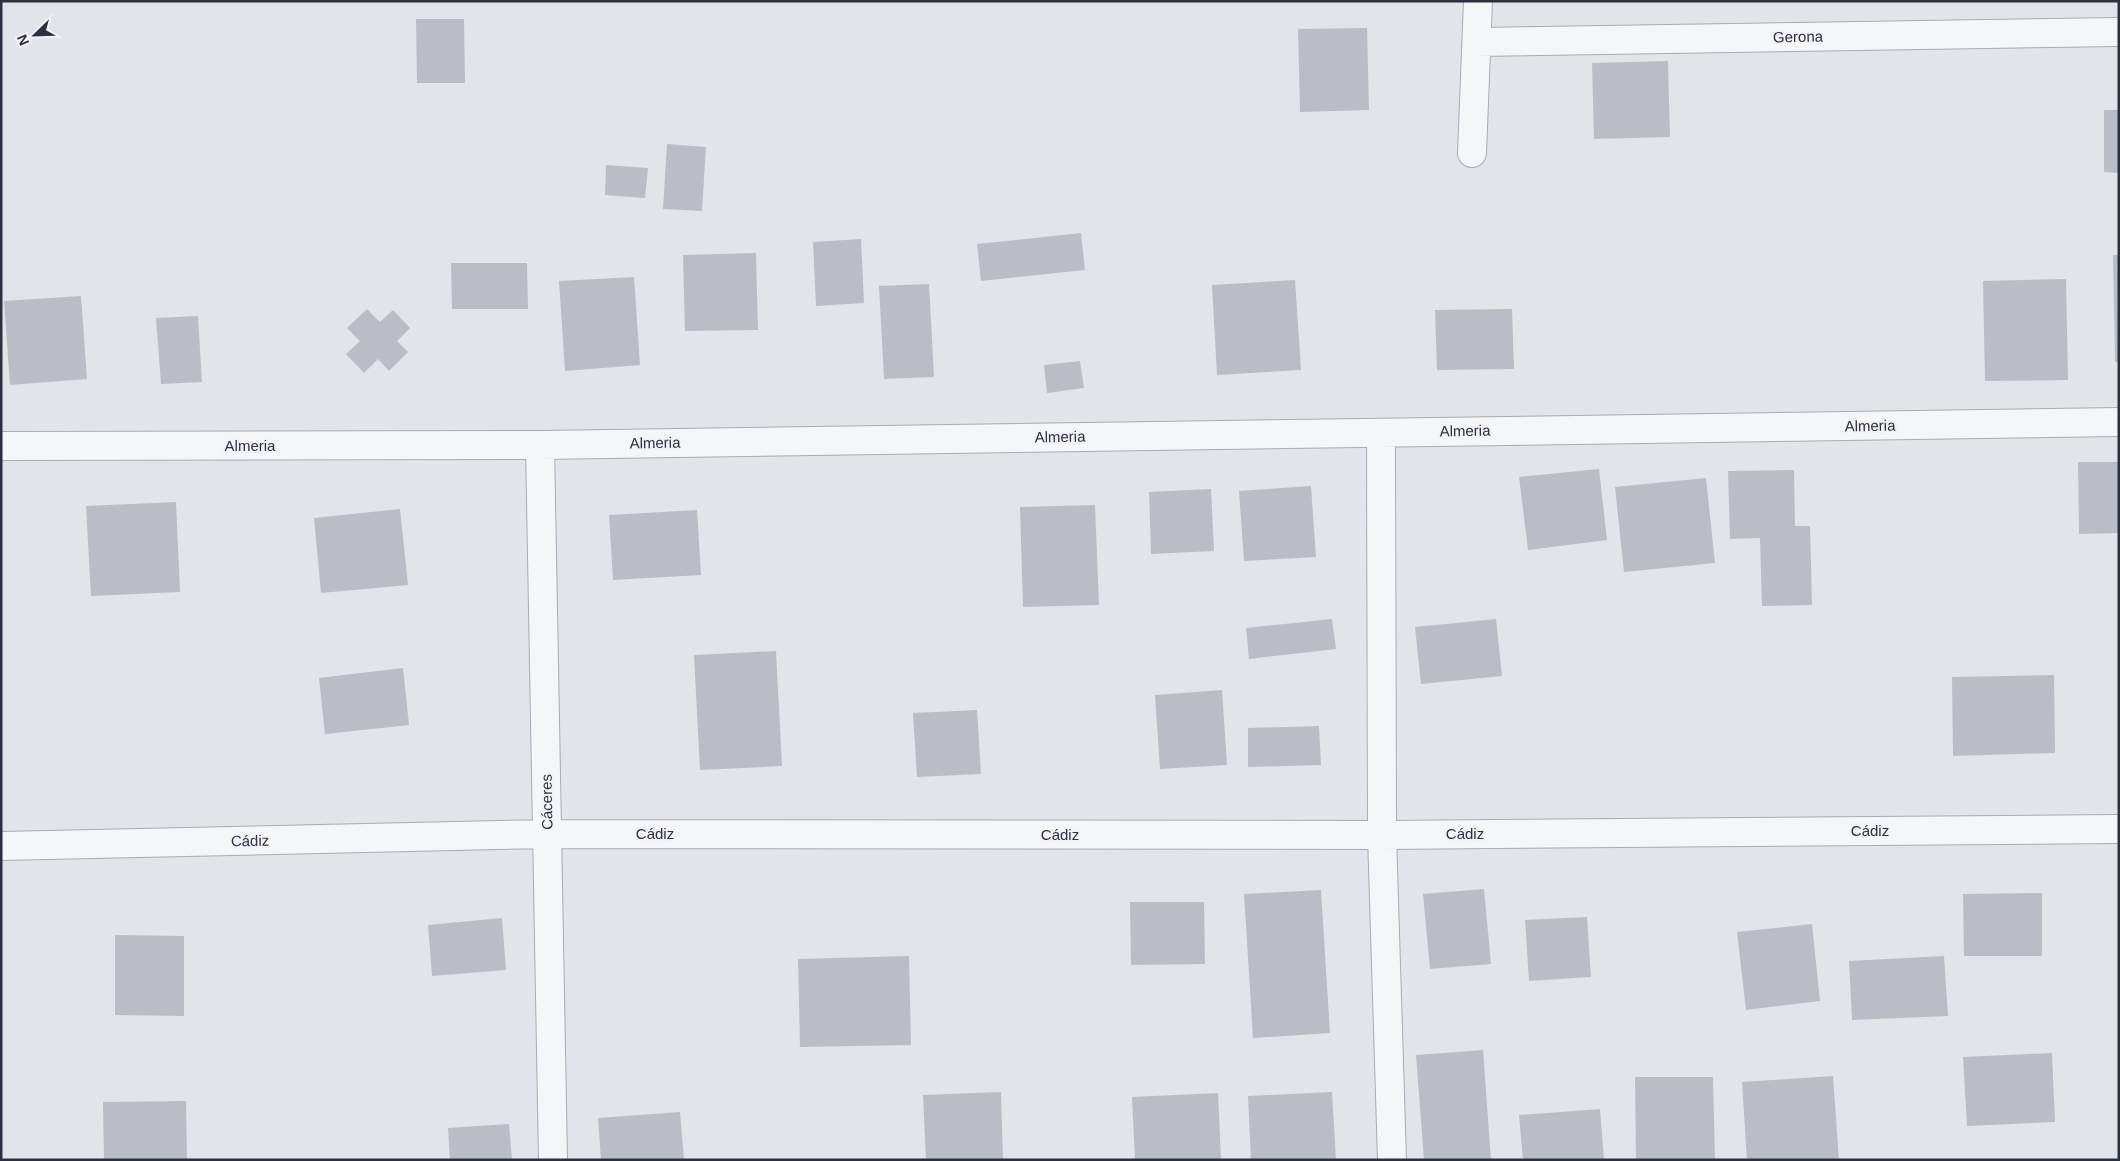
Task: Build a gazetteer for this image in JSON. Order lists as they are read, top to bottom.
{
  "streets": {
    "street": [
      "Gerona",
      "Almeria",
      "Cáceres",
      "Cádiz"
    ]
  },
  "crossings": [
    ["Almeria", "Cáceres"],
    ["Cáceres", "Cádiz"]
  ],
  "north": "bottom left"
}
